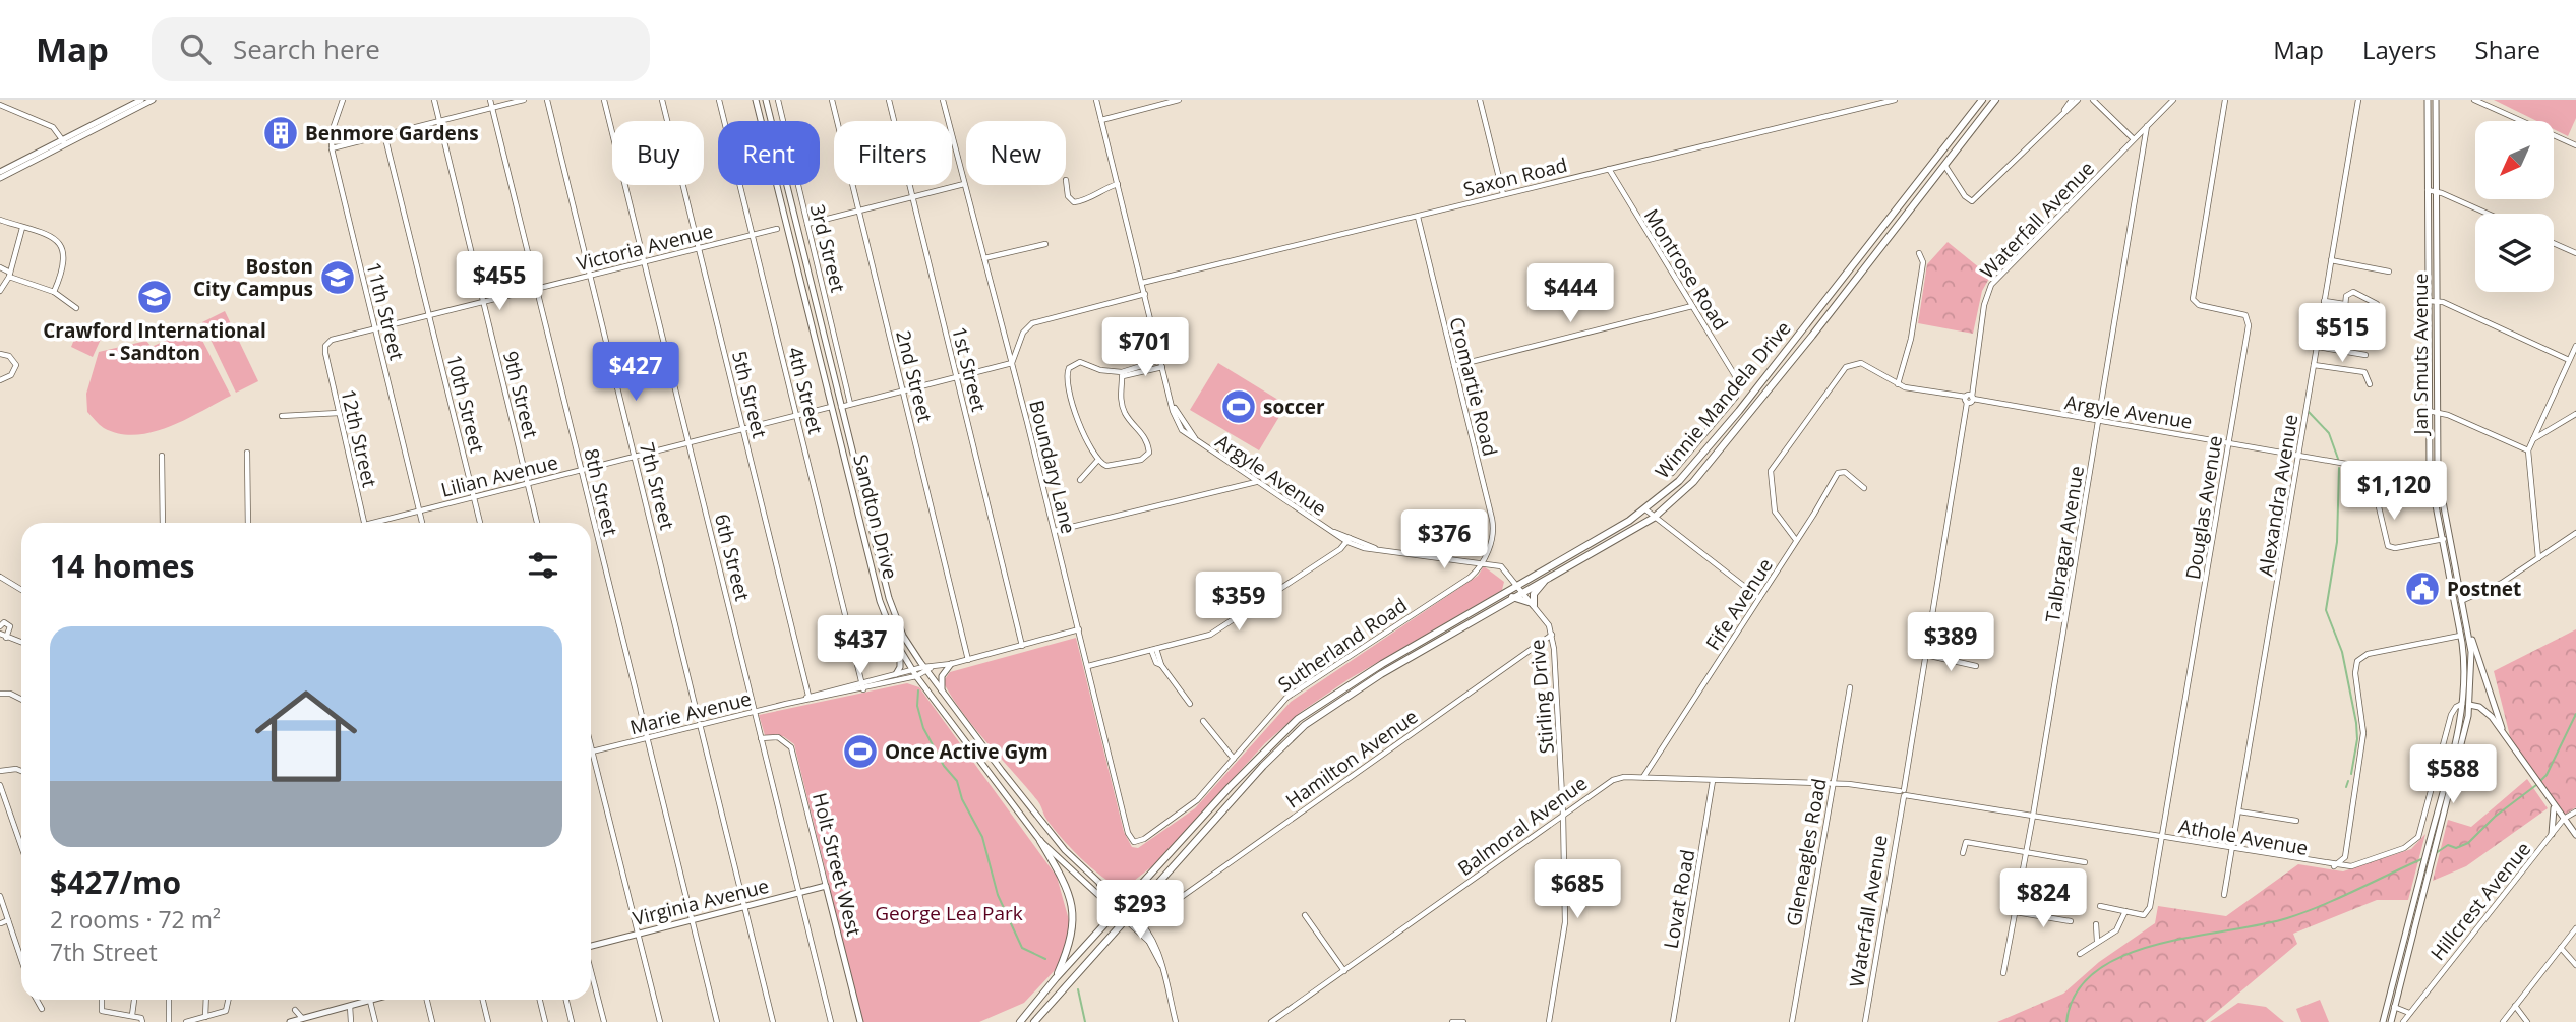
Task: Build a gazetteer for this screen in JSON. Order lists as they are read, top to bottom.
{
  "streets": {
    "main road": [
      "Jan Smuts Avenue",
      "Winnie Mandela Drive",
      "Sandton Drive",
      "Holt Street West",
      "Virginia Avenue"
    ],
    "street": [
      "Saxon Road",
      "Waterfall Avenue",
      "Victoria Avenue",
      "3rd Street",
      "Montrose Road",
      "11th Street",
      "1st Street",
      "2nd Street",
      "Cromartie Road",
      "4th Street",
      "9th Street",
      "5th Street",
      "10th Street",
      "Argyle Avenue",
      "12th Street",
      "Boundary Lane",
      "Lilian Avenue",
      "7th Street",
      "8th Street",
      "Alexandra Avenue",
      "Douglas Avenue",
      "Talbragar Avenue",
      "6th Street",
      "Fife Avenue",
      "Sutherland Road",
      "Stirling Drive",
      "Marie Avenue",
      "Hamilton Avenue",
      "Balmoral Avenue",
      "Athole Avenue",
      "Gleneagles Road",
      "Lovat Road",
      "Hillcrest Avenue"
    ]
  },
  "crossings": [
    ["Saxon Road", "Montrose Road"],
    ["Saxon Road", "Cromartie Road"],
    ["Saxon Road", "Argyle Avenue"],
    ["Waterfall Avenue", "Argyle Avenue"],
    ["Waterfall Avenue", "Talbragar Avenue"],
    ["Waterfall Avenue", "Athole Avenue"],
    ["Victoria Avenue", "4th Street"],
    ["Victoria Avenue", "9th Street"],
    ["Victoria Avenue", "5th Street"],
    ["Victoria Avenue", "10th Street"],
    ["Victoria Avenue", "7th Street"],
    ["Victoria Avenue", "8th Street"],
    ["Victoria Avenue", "6th Street"],
    ["11th Street", "12th Street"],
    ["11th Street", "Lilian Avenue"],
    ["Jan Smuts Avenue", "Argyle Avenue"],
    ["Jan Smuts Avenue", "Athole Avenue"],
    ["Cromartie Road", "Argyle Avenue"],
    ["Cromartie Road", "Sutherland Road"],
    ["4th Street", "Lilian Avenue"],
    ["4th Street", "Marie Avenue"],
    ["9th Street", "Lilian Avenue"],
    ["5th Street", "Lilian Avenue"],
    ["5th Street", "Marie Avenue"],
    ["Winnie Mandela Drive", "Argyle Avenue"],
    ["Winnie Mandela Drive", "Sandton Drive"],
    ["Winnie Mandela Drive", "Stirling Drive"],
    ["10th Street", "Lilian Avenue"],
    ["Argyle Avenue", "Alexandra Avenue"],
    ["Argyle Avenue", "Douglas Avenue"],
    ["Argyle Avenue", "Talbragar Avenue"],
    ["Argyle Avenue", "Sutherland Road"],
    ["Argyle Avenue", "Stirling Drive"],
    ["Boundary Lane", "Sutherland Road"],
    ["Lilian Avenue", "7th Street"],
    ["Lilian Avenue", "8th Street"],
    ["Lilian Avenue", "Sandton Drive"],
    ["Lilian Avenue", "6th Street"],
    ["8th Street", "Marie Avenue"],
    ["Alexandra Avenue", "Athole Avenue"],
    ["Douglas Avenue", "Athole Avenue"],
    ["Sandton Drive", "Marie Avenue"],
    ["Talbragar Avenue", "Athole Avenue"],
    ["6th Street", "Marie Avenue"],
    ["6th Street", "Holt Street West"],
    ["6th Street", "Virginia Avenue"],
    ["Fife Avenue", "Balmoral Avenue"],
    ["Stirling Drive", "Hamilton Avenue"],
    ["Stirling Drive", "Balmoral Avenue"],
    ["Balmoral Avenue", "Athole Avenue"],
    ["Balmoral Avenue", "Gleneagles Road"],
    ["Balmoral Avenue", "Lovat Road"],
    ["Athole Avenue", "Gleneagles Road"],
    ["Holt Street West", "Virginia Avenue"]
  ],
  "parks": ["George Lea Park"],
  "places": {
    "building": ["Benmore Gardens"],
    "school or university": ["Boston City Campus", "Crawford International - Sandton"],
    "sports": ["soccer", "Once Active Gym"],
    "public building": ["Postnet"]
  },
  "north": "bottom left",
  "page": {
    "header": "Map",
    "search": "Search here",
    "nav": ["Map", "Layers", "Share"],
    "chip": [
      "Buy",
      "Rent",
      "Filters",
      "New"
    ],
    "price": [
      "$455",
      "$444",
      "$515",
      "$701",
      "$427",
      "$1,120",
      "$376",
      "$359",
      "$389",
      "$437",
      "$588",
      "$685",
      "$824",
      "$293"
    ],
    "heading": "14 homes",
    "list": [
      {
        "name": "$427/mo",
        "note": "2 rooms · 72 m² · 7th Street"
      }
    ]
  }
}
